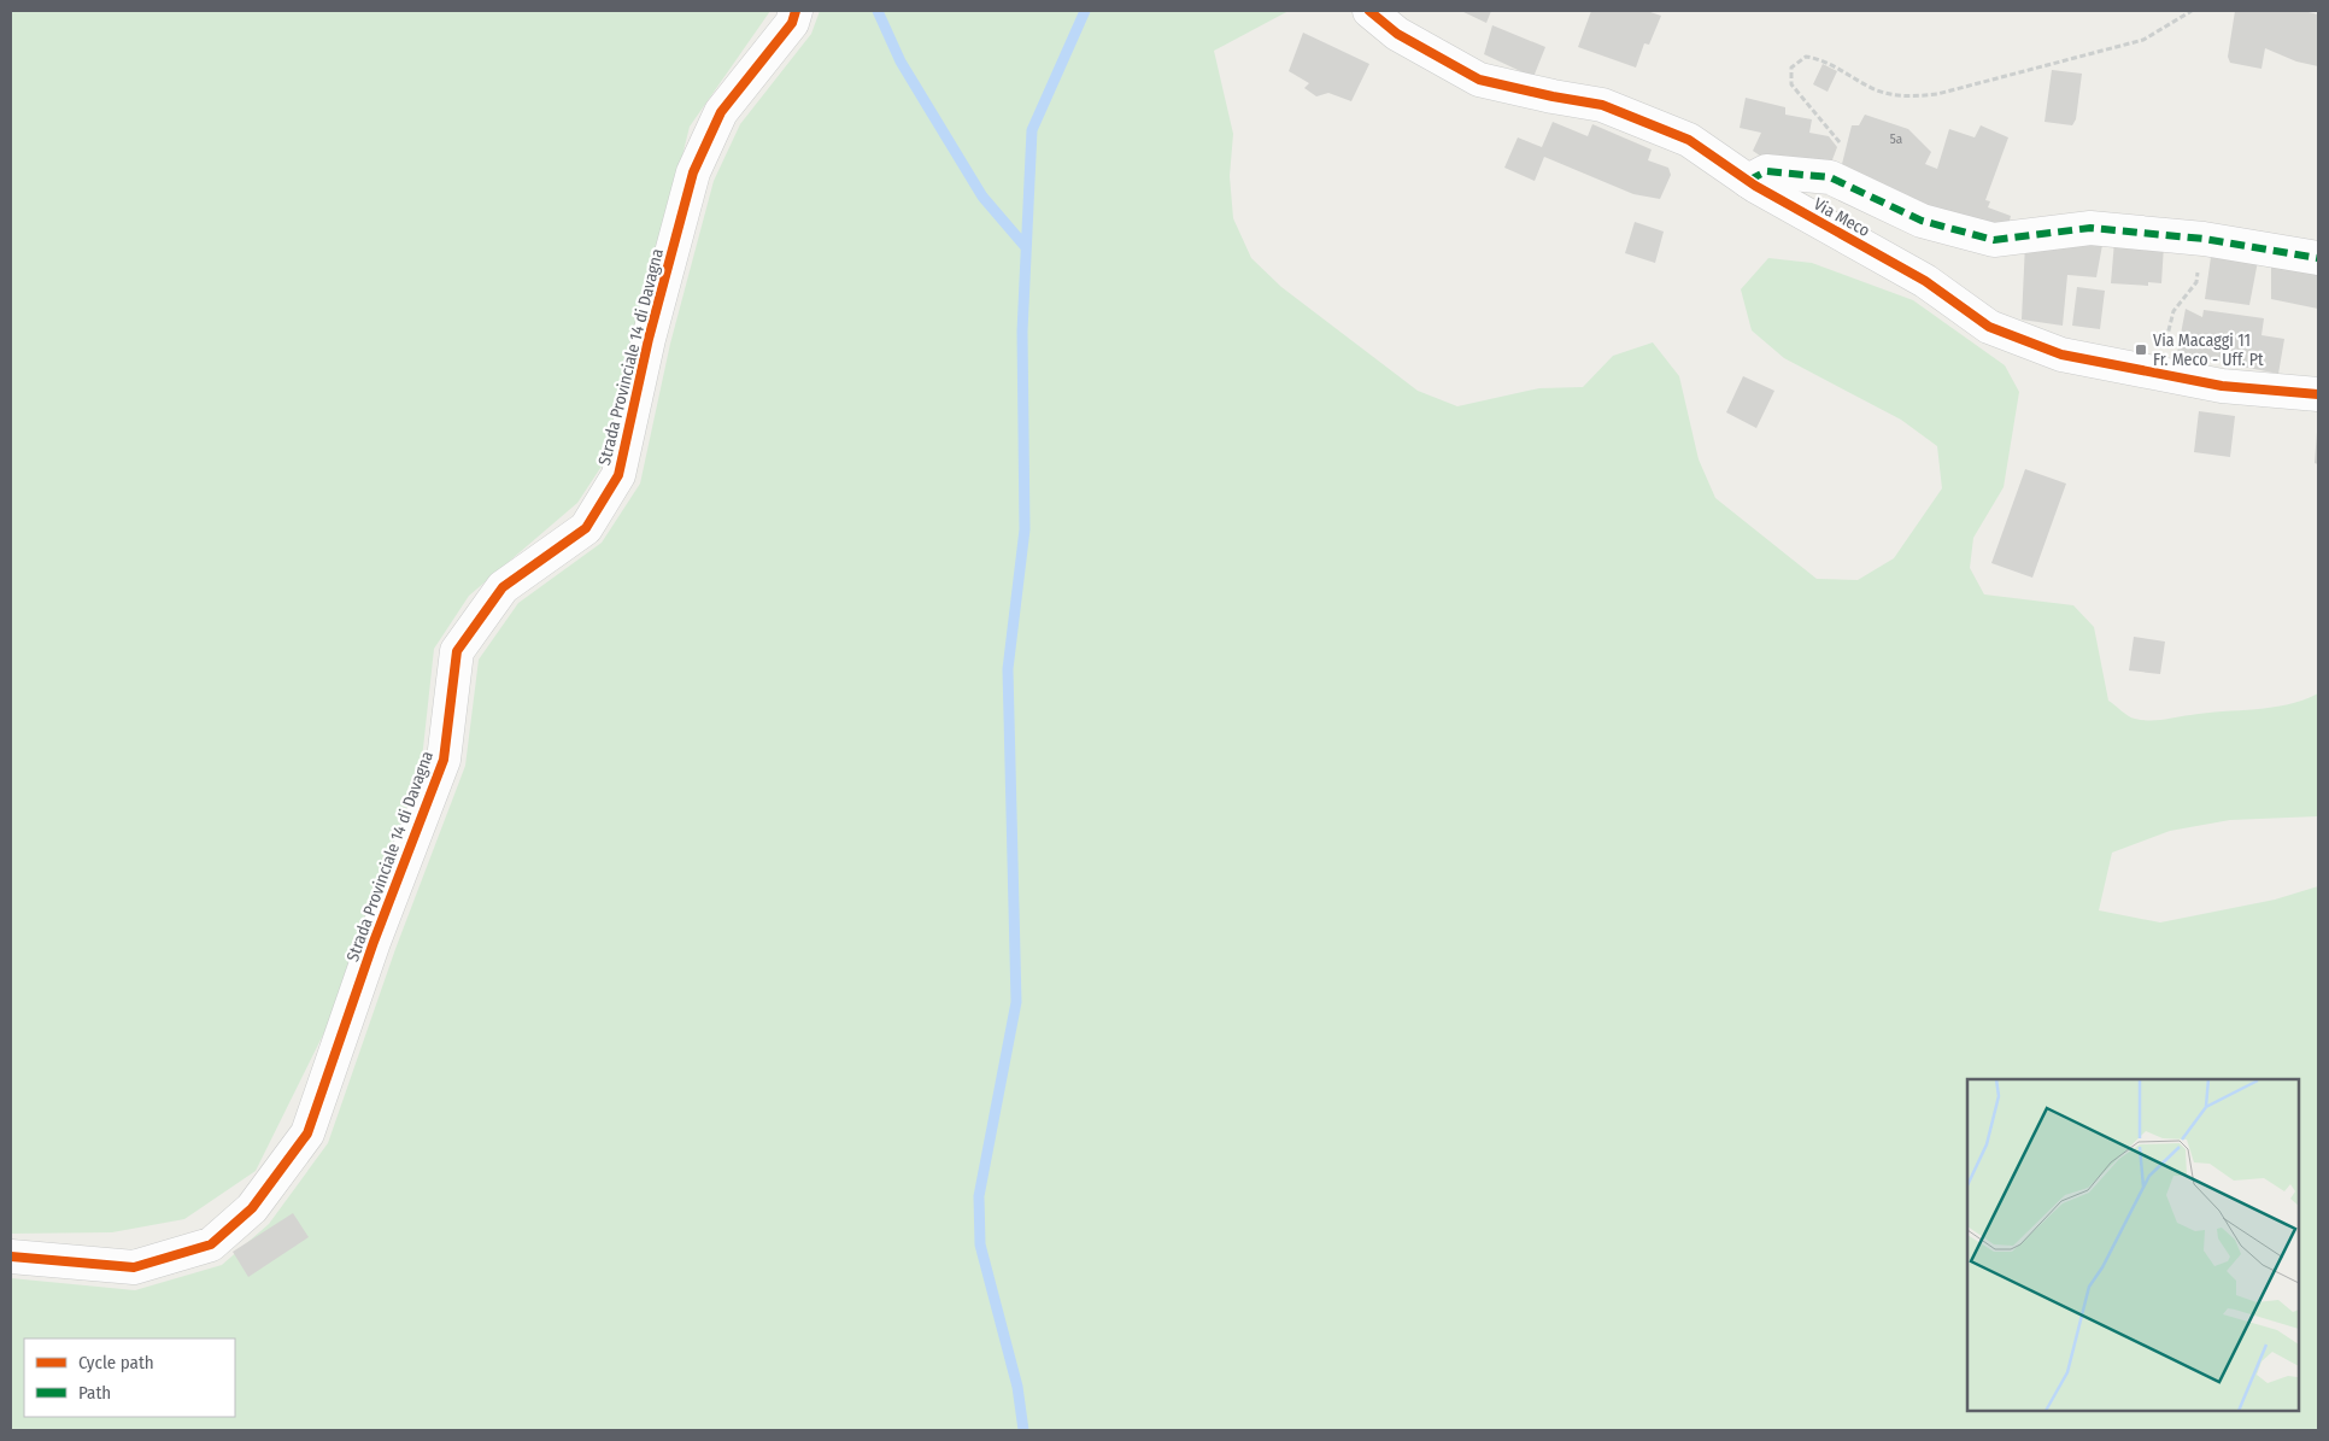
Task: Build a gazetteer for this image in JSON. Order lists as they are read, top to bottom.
{
  "streets": {
    "main road": ["Via Meco", "Strada Provinciale 14 di Davagna"]
  },
  "places": {
    "transit": ["Via Macaggi 11 Fr. Meco - Uff. Pt"]
  },
  "house_numbers": ["5a"],
  "legend": ["Cycle path", "Path"]
}
